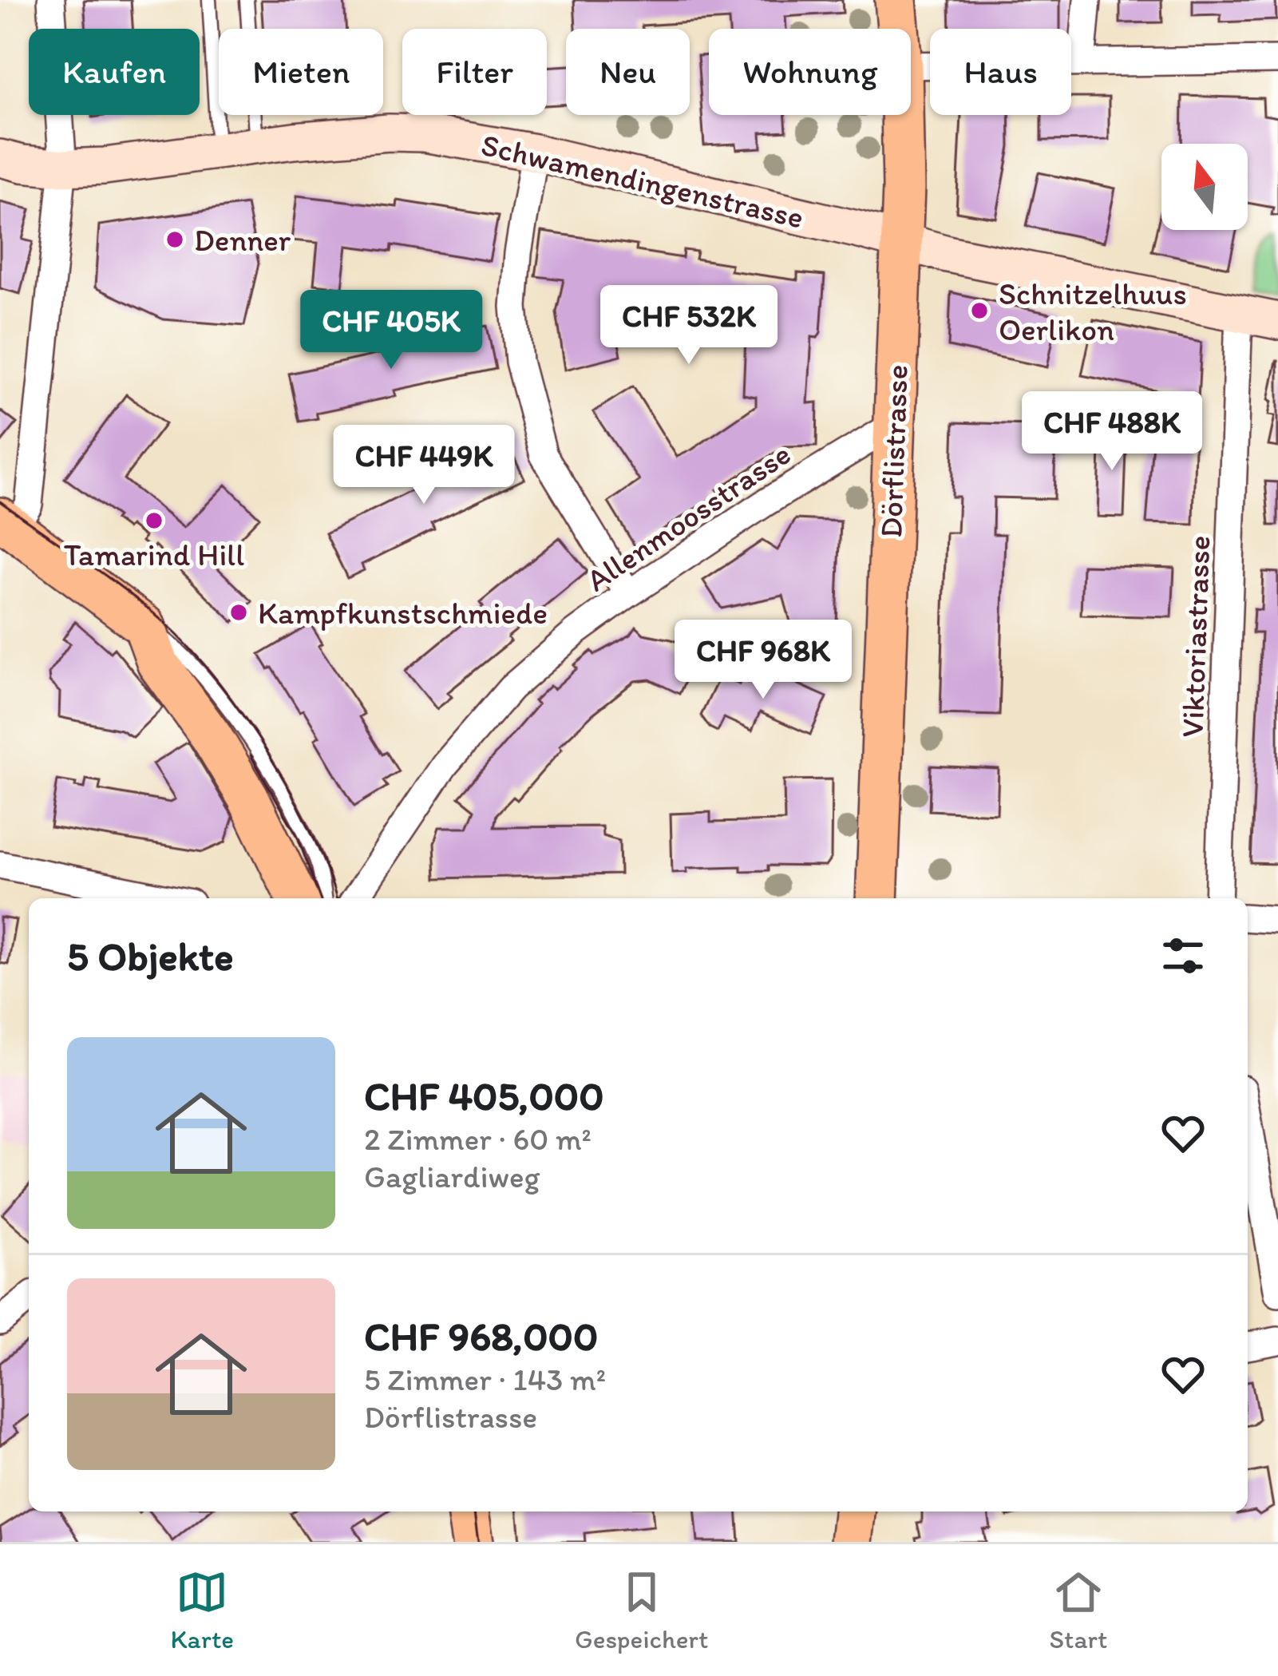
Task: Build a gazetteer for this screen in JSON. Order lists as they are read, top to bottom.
{
  "streets": {
    "main road": ["Dörflistrasse"],
    "street": ["Schwamendingenstrasse", "Allenmoosstrasse", "Viktoriastrasse"]
  },
  "crossings": [
    ["Schwamendingenstrasse", "Dörflistrasse"],
    ["Schwamendingenstrasse", "Viktoriastrasse"],
    ["Dörflistrasse", "Allenmoosstrasse"]
  ],
  "places": [
    "Denner",
    "Schnitzelhuus Oerlikon",
    "Tamarind Hill",
    "Kampfkunstschmiede"
  ],
  "north": "top",
  "page": {
    "chip": [
      "Kaufen",
      "Mieten",
      "Filter",
      "Neu",
      "Wohnung",
      "Haus"
    ],
    "price": [
      "CHF 532K",
      "CHF 405K",
      "CHF 488K",
      "CHF 449K",
      "CHF 968K"
    ],
    "heading": "5 Objekte",
    "list": [
      {
        "name": "CHF 405,000",
        "note": "2 Zimmer · 60 m² · Gagliardiweg"
      },
      {
        "name": "CHF 968,000",
        "note": "5 Zimmer · 143 m² · Dörflistrasse"
      }
    ],
    "tabs": ["Karte", "Gespeichert", "Start"]
  }
}
